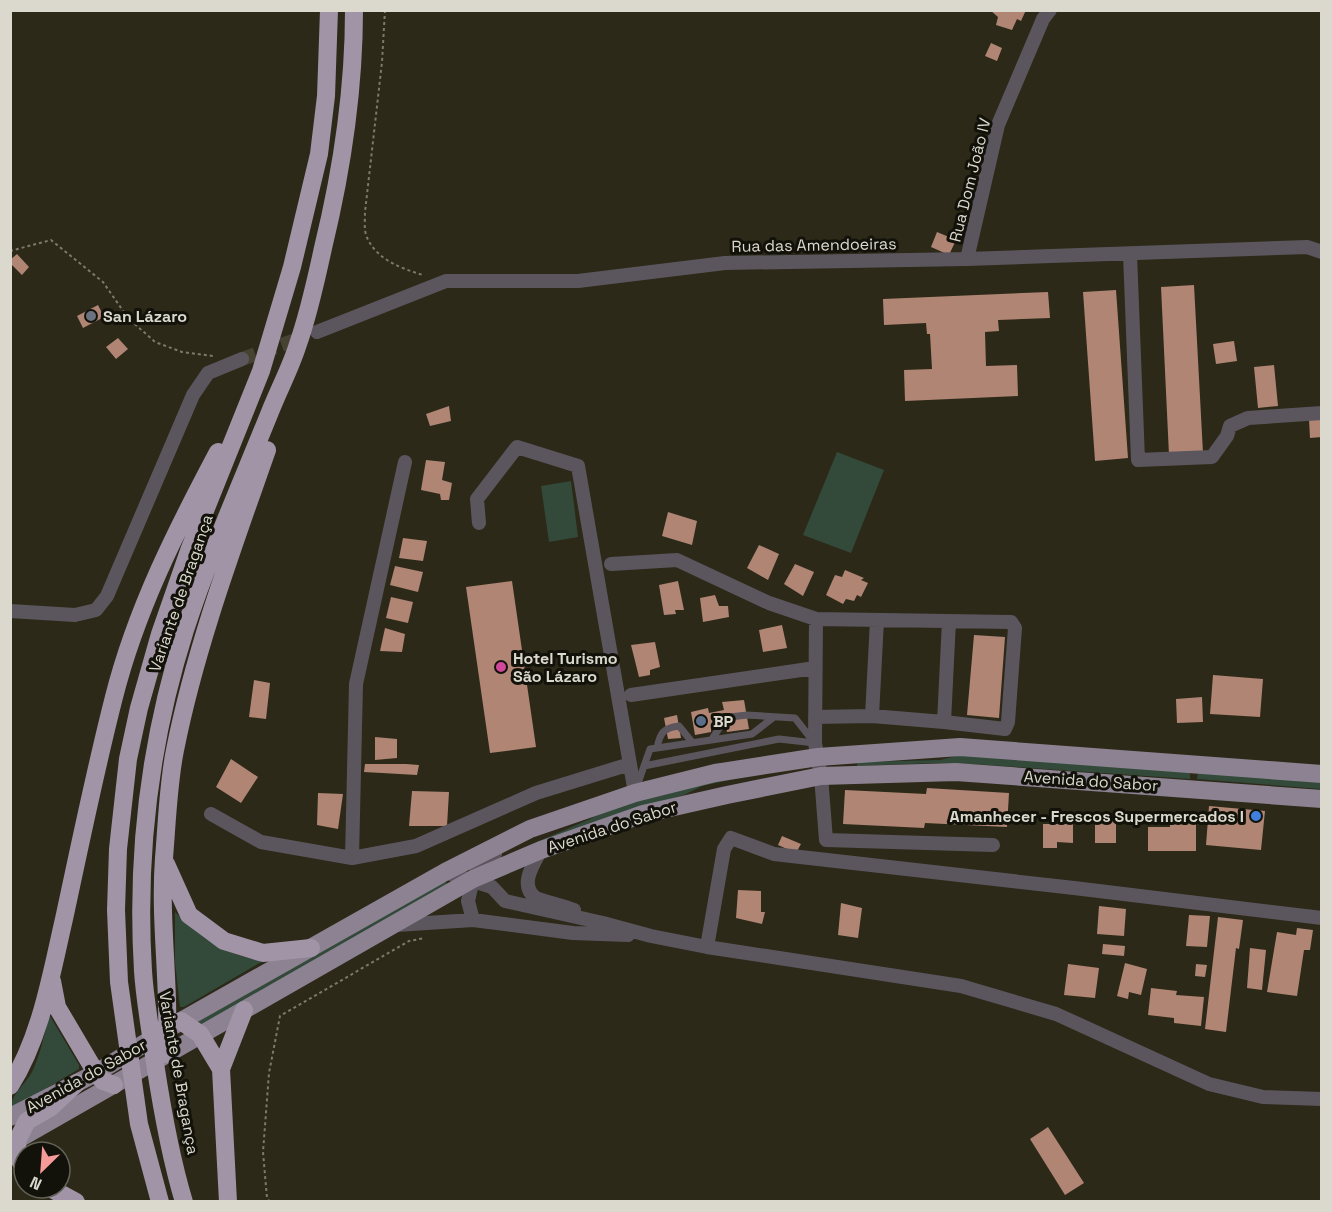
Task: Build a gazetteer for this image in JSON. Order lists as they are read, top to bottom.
{
  "streets": {
    "highway": ["Variante de Bragança"],
    "main road": ["Avenida do Sabor"],
    "street": ["Rua Dom João IV", "Rua das Amendoeiras"]
  },
  "crossings": [
    ["Rua Dom João IV", "Rua das Amendoeiras"]
  ],
  "places": [
    "San Lázaro",
    "Hotel Turismo São Lázaro",
    "BP",
    "Amanhecer - Frescos Supermercados I"
  ],
  "north": "bottom left"
}
